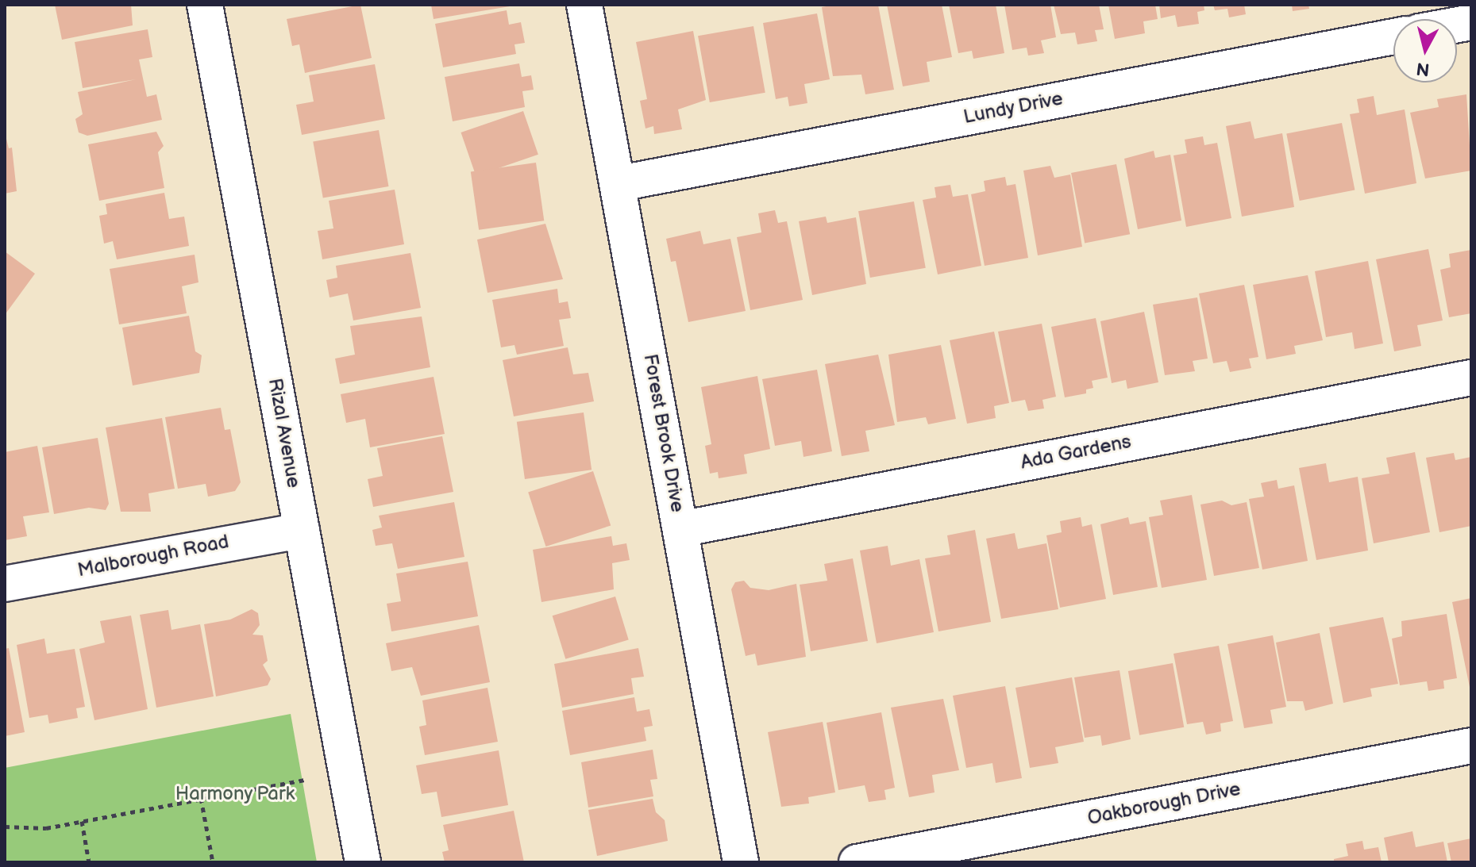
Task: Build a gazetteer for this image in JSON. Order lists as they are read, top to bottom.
{
  "streets": {
    "street": [
      "Lundy Drive",
      "Rizal Avenue",
      "Forest Brook Drive",
      "Ada Gardens",
      "Malborough Road",
      "Oakborough Drive"
    ]
  },
  "crossings": [
    ["Lundy Drive", "Forest Brook Drive"],
    ["Rizal Avenue", "Malborough Road"],
    ["Forest Brook Drive", "Ada Gardens"]
  ],
  "parks": ["Harmony Park"],
  "north": "bottom"
}
